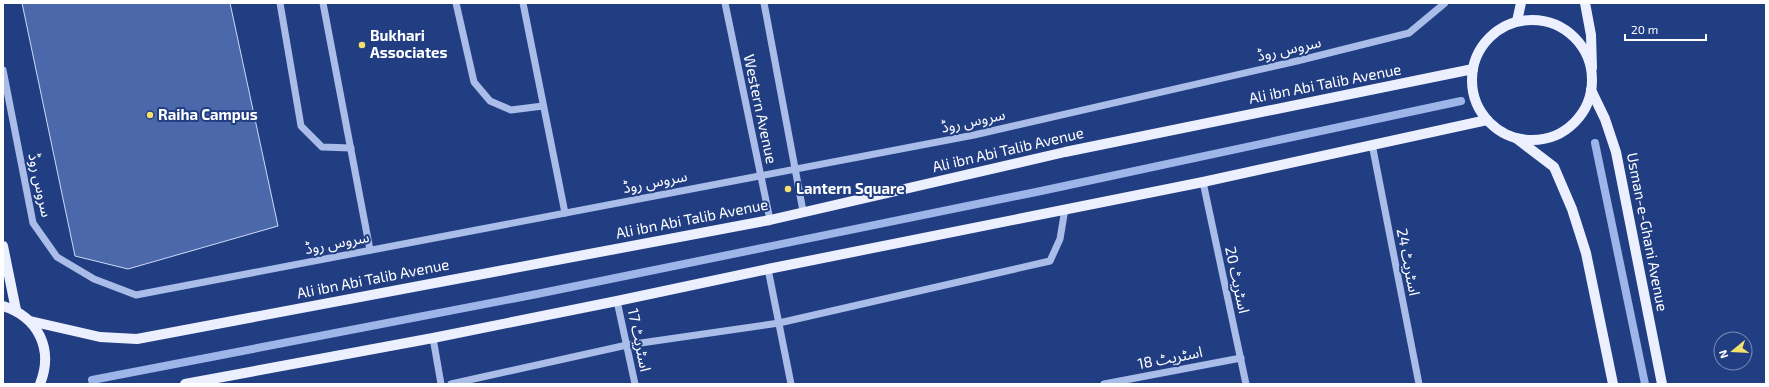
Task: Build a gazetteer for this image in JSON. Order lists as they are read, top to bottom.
{
  "streets": {
    "main road": ["Ali ibn Abi Talib Avenue", "Usman-e-Ghani Avenue"],
    "street": [
      "سروس روڈ",
      "Western Avenue",
      "اسٹریٹ 24",
      "اسٹریٹ 20",
      "اسٹریٹ 17",
      "اسٹریٹ 18"
    ]
  },
  "crossings": [
    ["سروس روڈ", "Western Avenue"],
    ["Ali ibn Abi Talib Avenue", "Western Avenue"],
    ["Ali ibn Abi Talib Avenue", "Usman-e-Ghani Avenue"],
    ["اسٹریٹ 20", "اسٹریٹ 18"]
  ],
  "places": ["Bukhari Associates", "Raiha Campus", "Lantern Square"],
  "scale_bar": "20 m",
  "north": "left"
}
